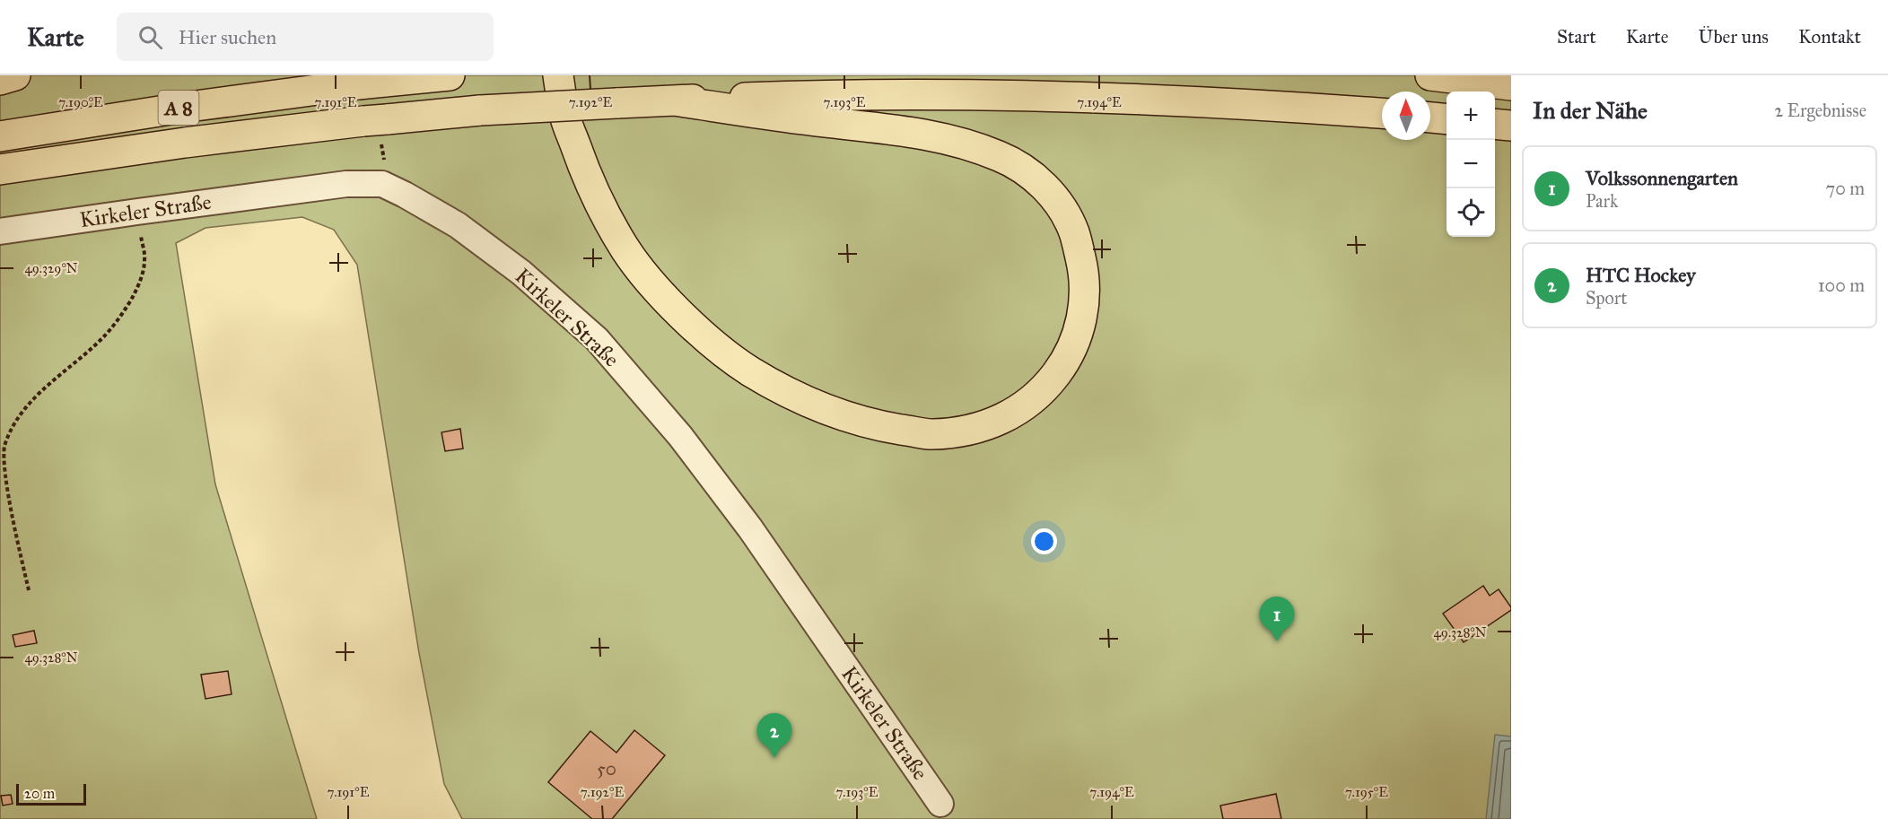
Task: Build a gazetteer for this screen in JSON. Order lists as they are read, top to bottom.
{
  "streets": {
    "highway": ["A 8"],
    "lane": ["Kirkeler Straße"]
  },
  "house_numbers": ["50"],
  "scale_bar": "20 m",
  "north": "top",
  "page": {
    "header": "Karte",
    "search": "Hier suchen",
    "nav": [
      "Start",
      "Karte",
      "Über uns",
      "Kontakt"
    ],
    "heading": ["In der Nähe", "2 Ergebnisse"],
    "map_buttons": ["+", "−"],
    "list": [
      {
        "mark": "1",
        "name": "Volkssonnengarten",
        "note": "Park",
        "value": "70 m"
      },
      {
        "mark": "2",
        "name": "HTC Hockey",
        "note": "Sport",
        "value": "100 m"
      }
    ],
    "pins": ["1", "2"],
    "scale": "20 m"
  },
  "coordinates": [
    "7.190°E",
    "7.191°E",
    "7.192°E",
    "7.193°E",
    "7.194°E",
    "49.329°N",
    "49.328°N",
    "7.195°E"
  ]
}
